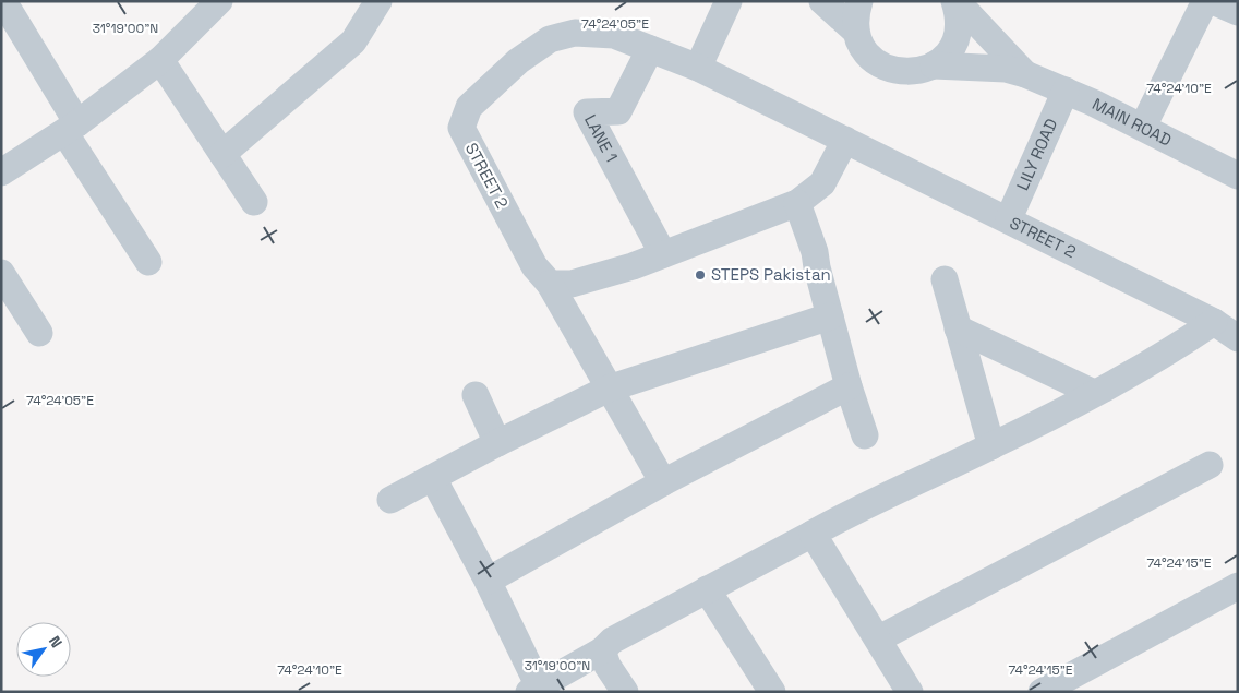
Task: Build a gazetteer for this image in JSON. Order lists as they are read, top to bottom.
{
  "streets": {
    "street": [
      "MAIN ROAD",
      "LANE 1",
      "LILY ROAD",
      "STREET 2"
    ]
  },
  "crossings": [
    ["MAIN ROAD", "LILY ROAD"],
    ["LANE 1", "STREET 2"],
    ["LILY ROAD", "STREET 2"]
  ],
  "places": ["STEPS Pakistan"],
  "north": "top right",
  "coordinates": [
    "74°24'05\"E",
    "31°19'00\"N",
    "74°24'10\"E",
    "74°24'15\"E"
  ]
}
